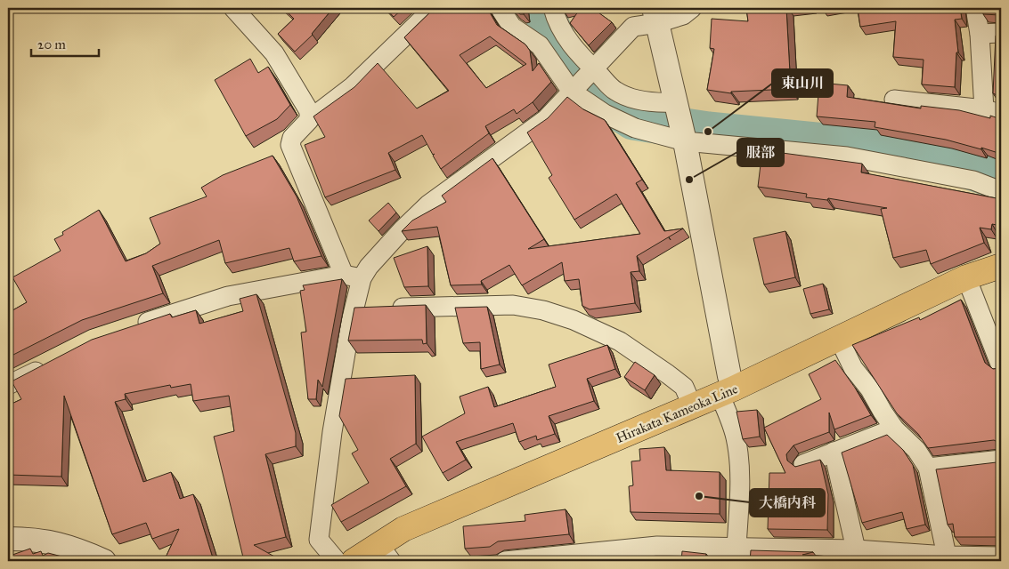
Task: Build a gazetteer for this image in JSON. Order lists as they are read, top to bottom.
{
  "streets": {
    "main road": ["Hirakata Kameoka Line"]
  },
  "places": ["東山川", "服部", "大橋内科"],
  "scale_bar": "20 m"
}
